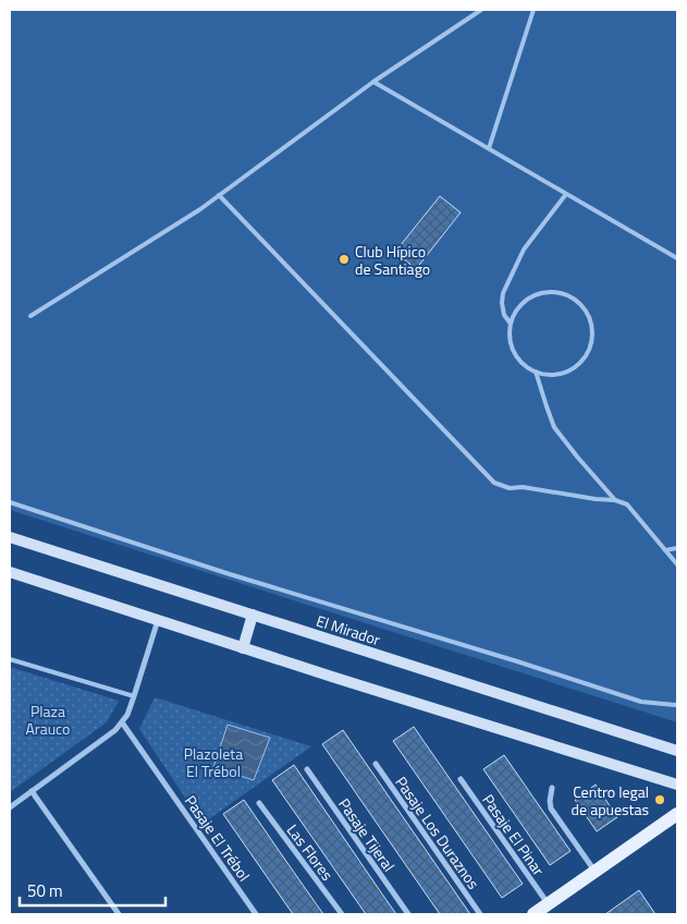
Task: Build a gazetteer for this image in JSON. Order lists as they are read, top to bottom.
{
  "streets": {
    "main road": ["El Mirador"],
    "street": [
      "Pasaje Los Duraznos",
      "Pasaje Tijeral",
      "Pasaje El Pinar",
      "Pasaje El Trébol",
      "Las Flores"
    ]
  },
  "parks": ["Plaza Arauco", "Plazoleta El Trébol"],
  "places": ["Club Hípico de Santiago", "Centro legal de apuestas"],
  "scale_bar": "50 m"
}
